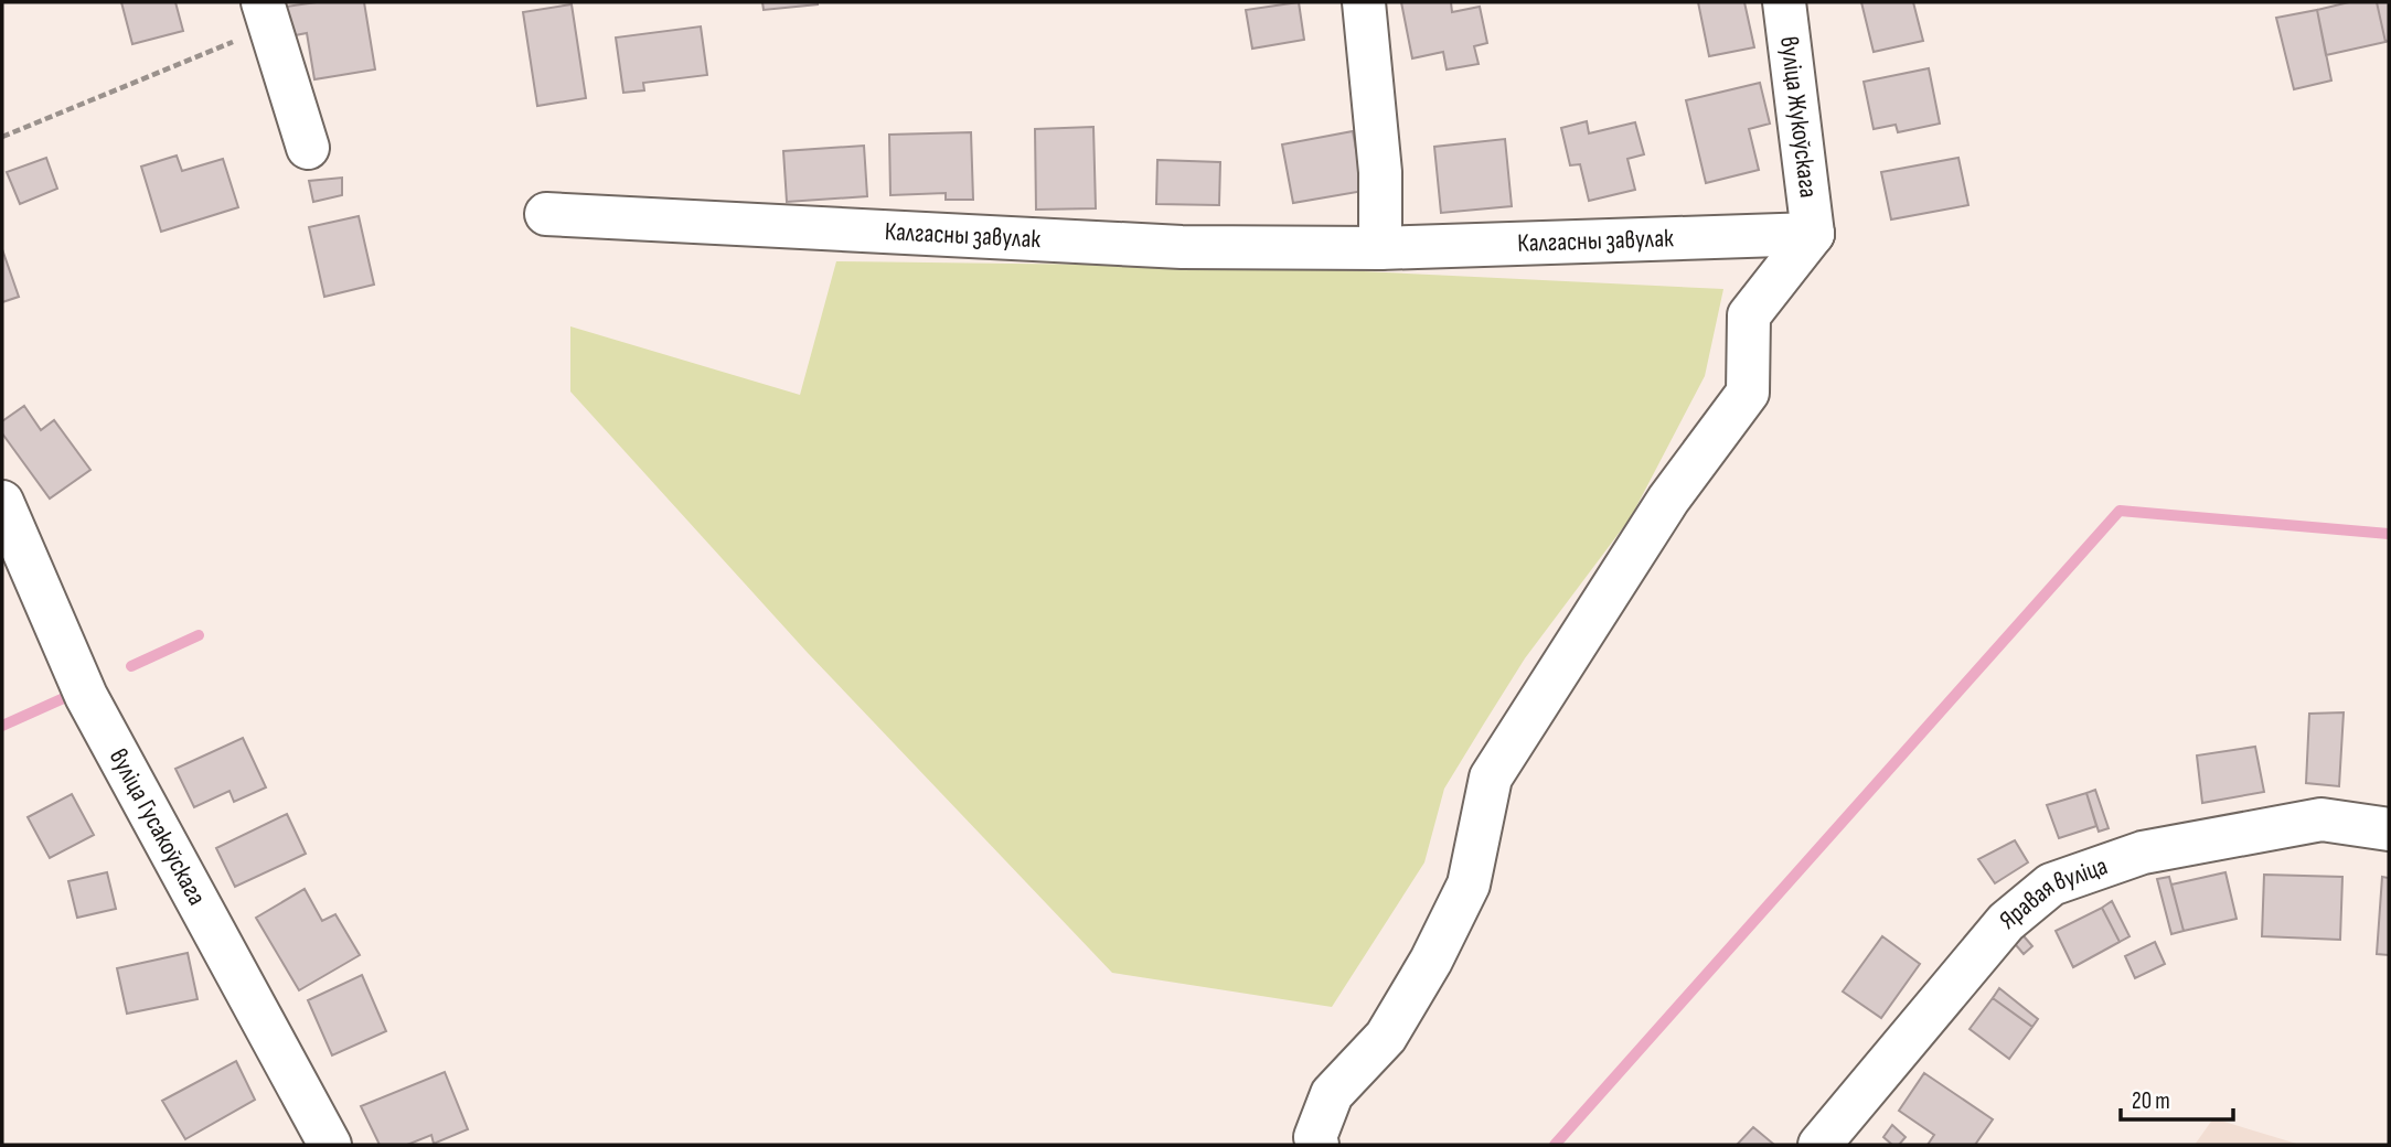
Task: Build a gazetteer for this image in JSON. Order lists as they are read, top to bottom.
{
  "streets": {
    "street": [
      "вуліца Жукоўскага",
      "Калгасны завулак",
      "вуліца Гусакоўскага",
      "Яравая вуліца"
    ]
  },
  "crossings": [
    ["вуліца Жукоўскага", "Калгасны завулак"]
  ],
  "scale_bar": "20 m"
}
